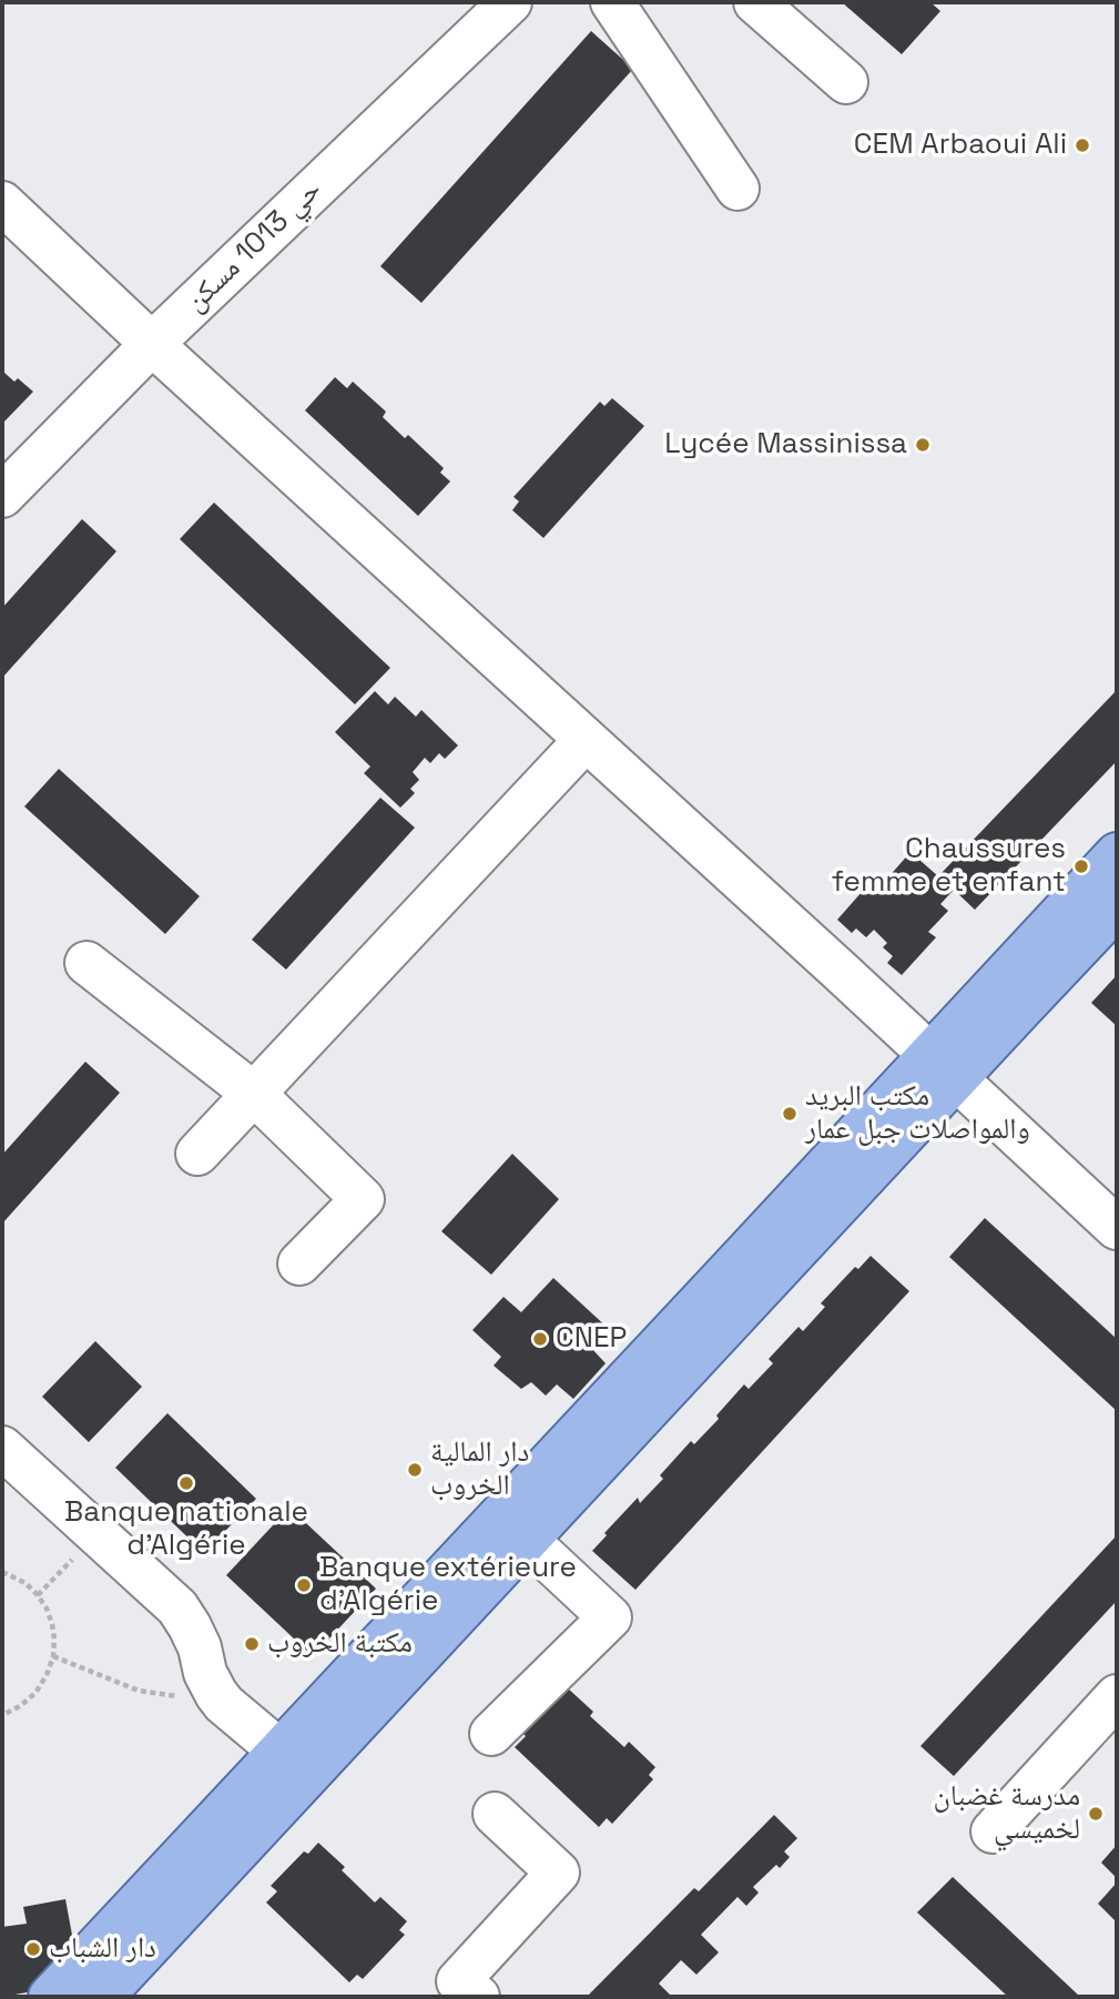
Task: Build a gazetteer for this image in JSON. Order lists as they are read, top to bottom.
{
  "streets": {
    "street": ["حي 1013 مسكن"]
  },
  "places": [
    "CEM Arbaoui Ali",
    "Lycée Massinissa",
    "Chaussures femme et enfant",
    "مكتب البريد والمواصلات جبل عمار",
    "CNEP",
    "دار المالية الخروب",
    "Banque nationale d'Algérie",
    "Banque extérieure d'Algérie",
    "مكتبة الخروب",
    "مدرسة غضبان لخميسي",
    "دار الشباب"
  ]
}
